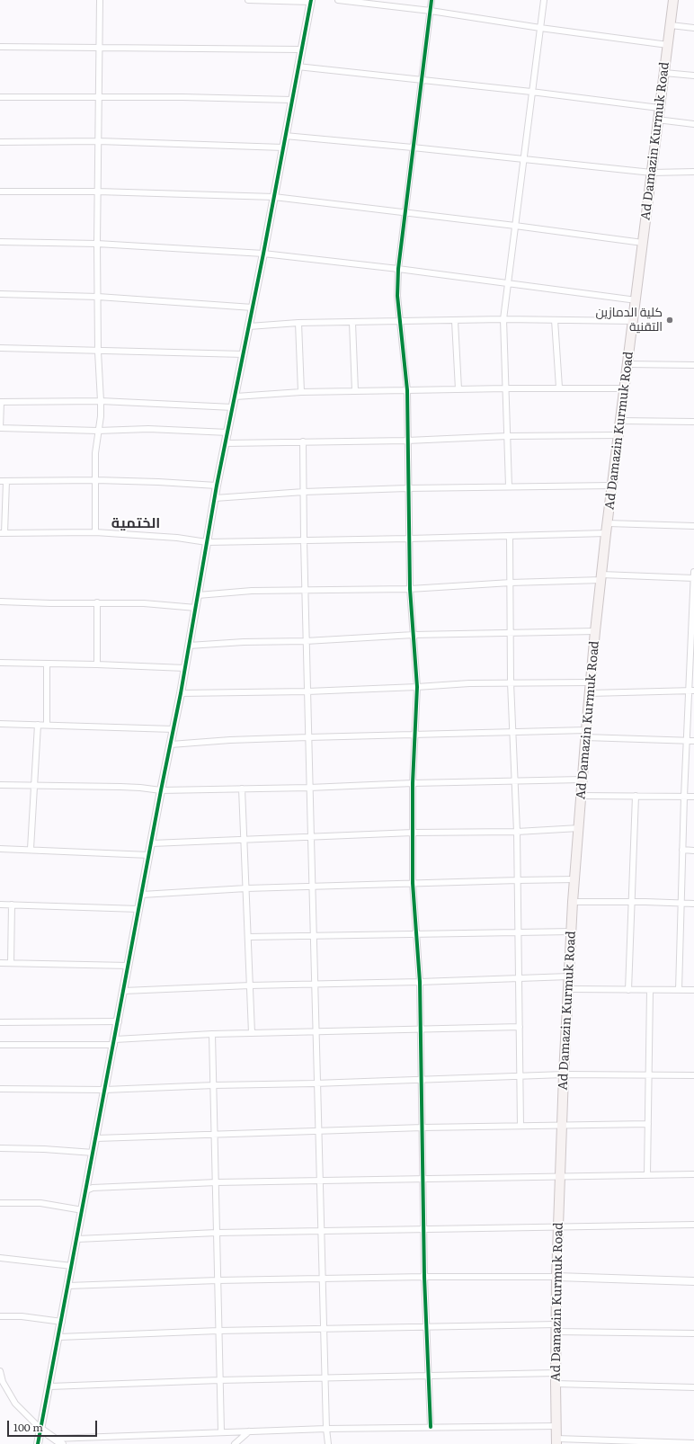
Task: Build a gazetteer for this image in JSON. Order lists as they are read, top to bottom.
{
  "streets": {
    "highway": ["Ad Damazin Kurmuk Road"]
  },
  "districts": ["الختمية"],
  "places": ["كلية الدمازين التقنية"],
  "scale_bar": "100 m"
}
